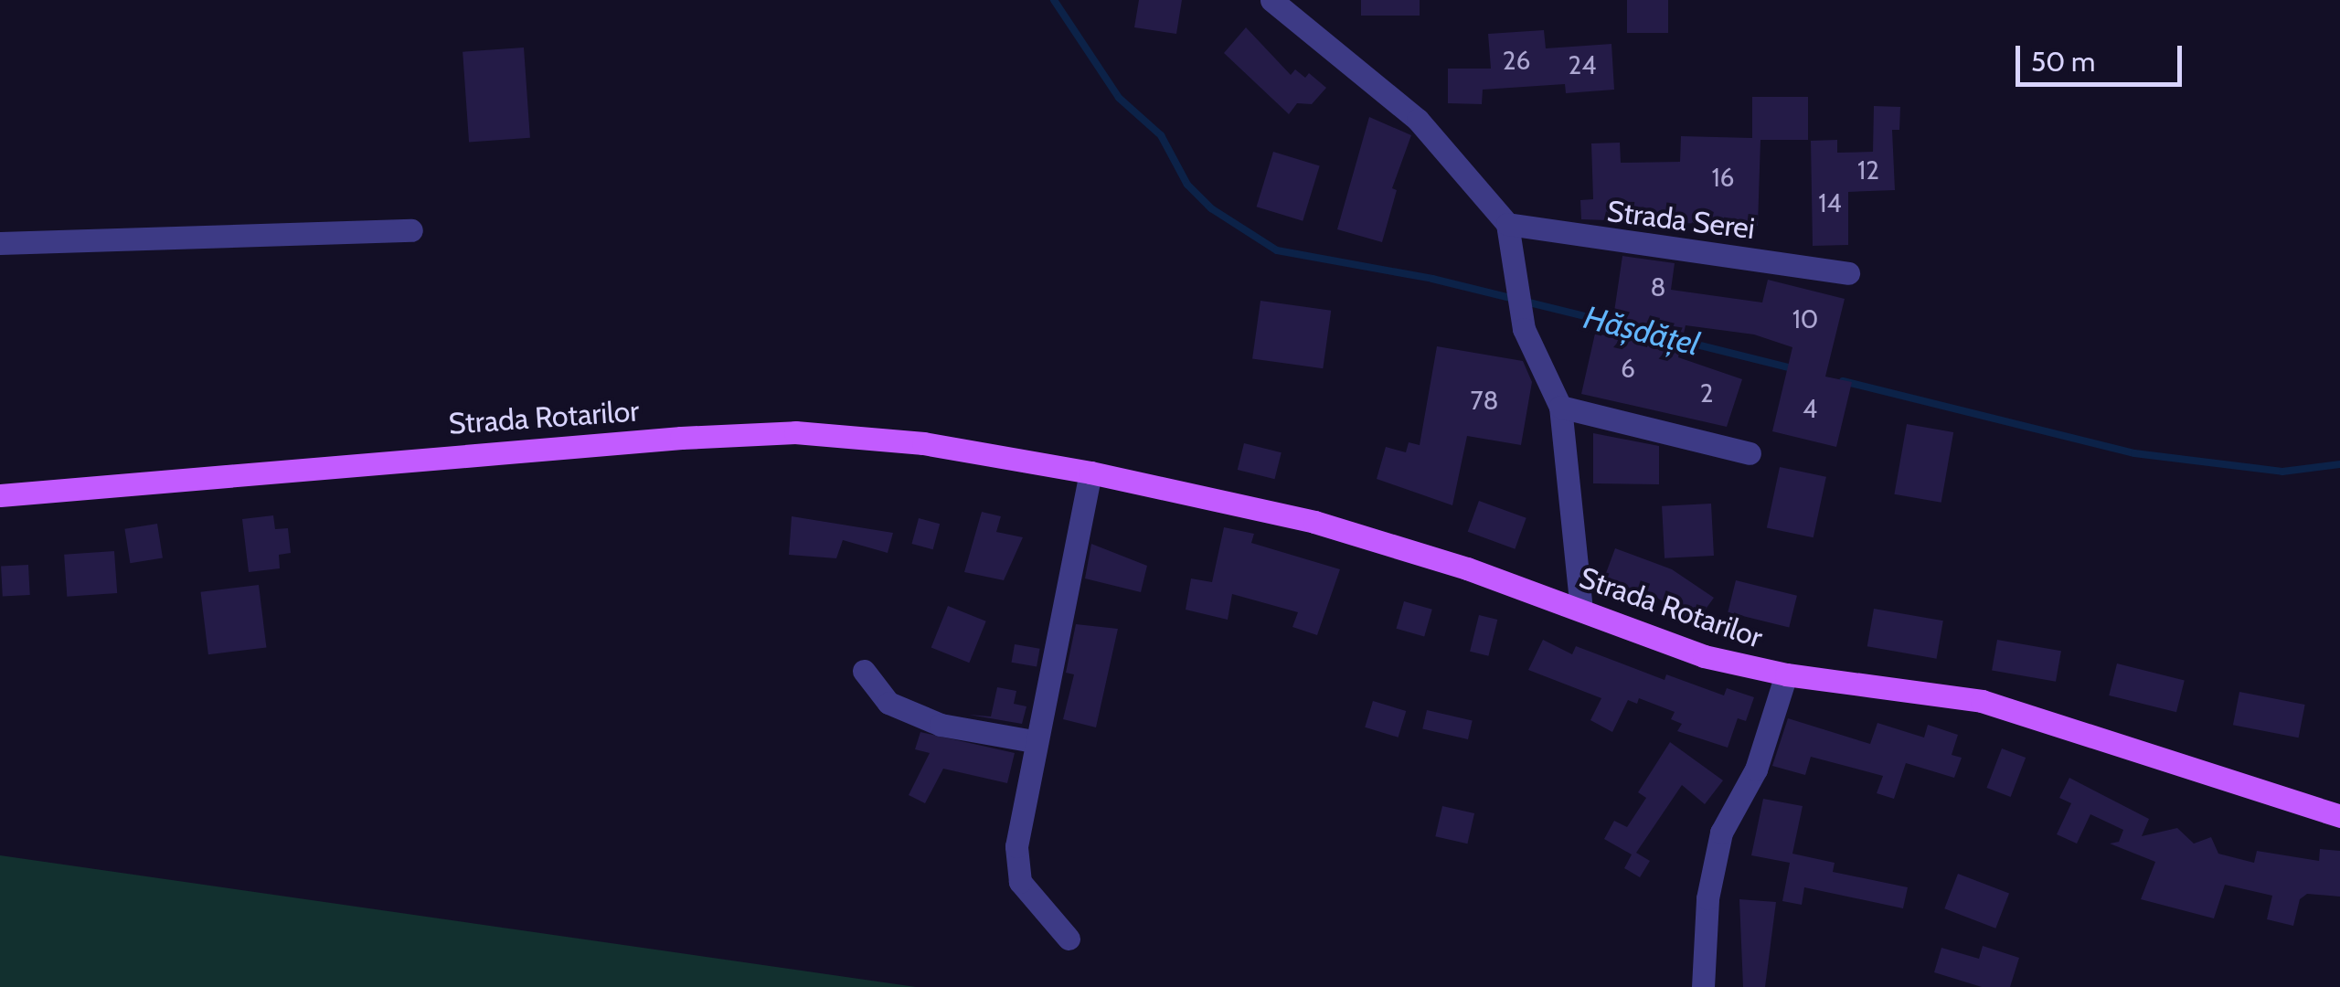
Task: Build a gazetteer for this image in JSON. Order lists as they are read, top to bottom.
{
  "streets": {
    "main road": ["Strada Rotarilor"],
    "street": ["Strada Serei"]
  },
  "water": ["Hășdățel"],
  "house_numbers": [
    "26",
    "24",
    "12",
    "16",
    "14",
    "8",
    "10",
    "6",
    "2",
    "78",
    "4"
  ],
  "scale_bar": "50 m"
}
